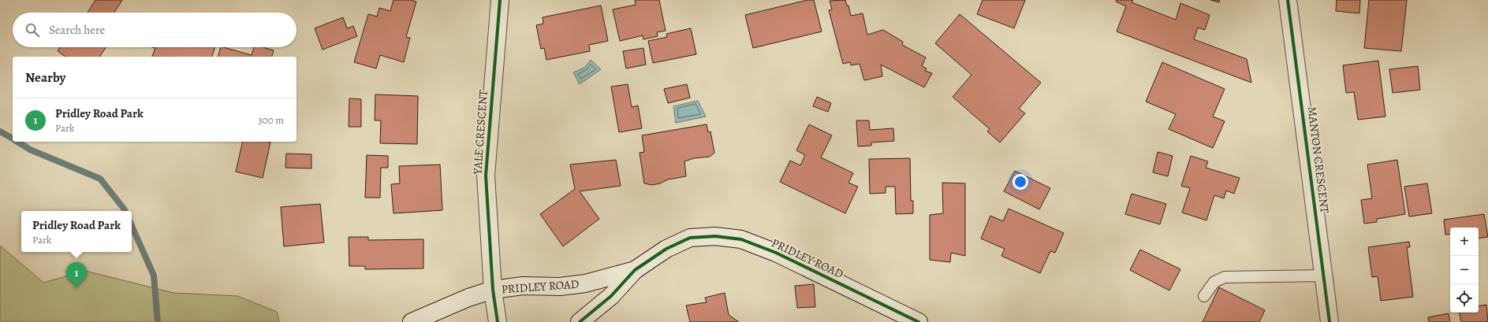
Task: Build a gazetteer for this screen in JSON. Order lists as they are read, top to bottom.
{
  "streets": {
    "street": ["YALE CRESCENT", "MANTON CRESCENT", "PRIDLEY ROAD"]
  },
  "crossings": [
    ["YALE CRESCENT", "PRIDLEY ROAD"]
  ],
  "page": {
    "search": "Search here",
    "heading": "Nearby",
    "list": [
      {
        "mark": "1",
        "name": "Pridley Road Park",
        "note": "Park",
        "value": "300 m"
      }
    ],
    "popup": ["Pridley Road Park", "Park"],
    "map_buttons": ["+", "−"],
    "pins": "1"
  }
}
